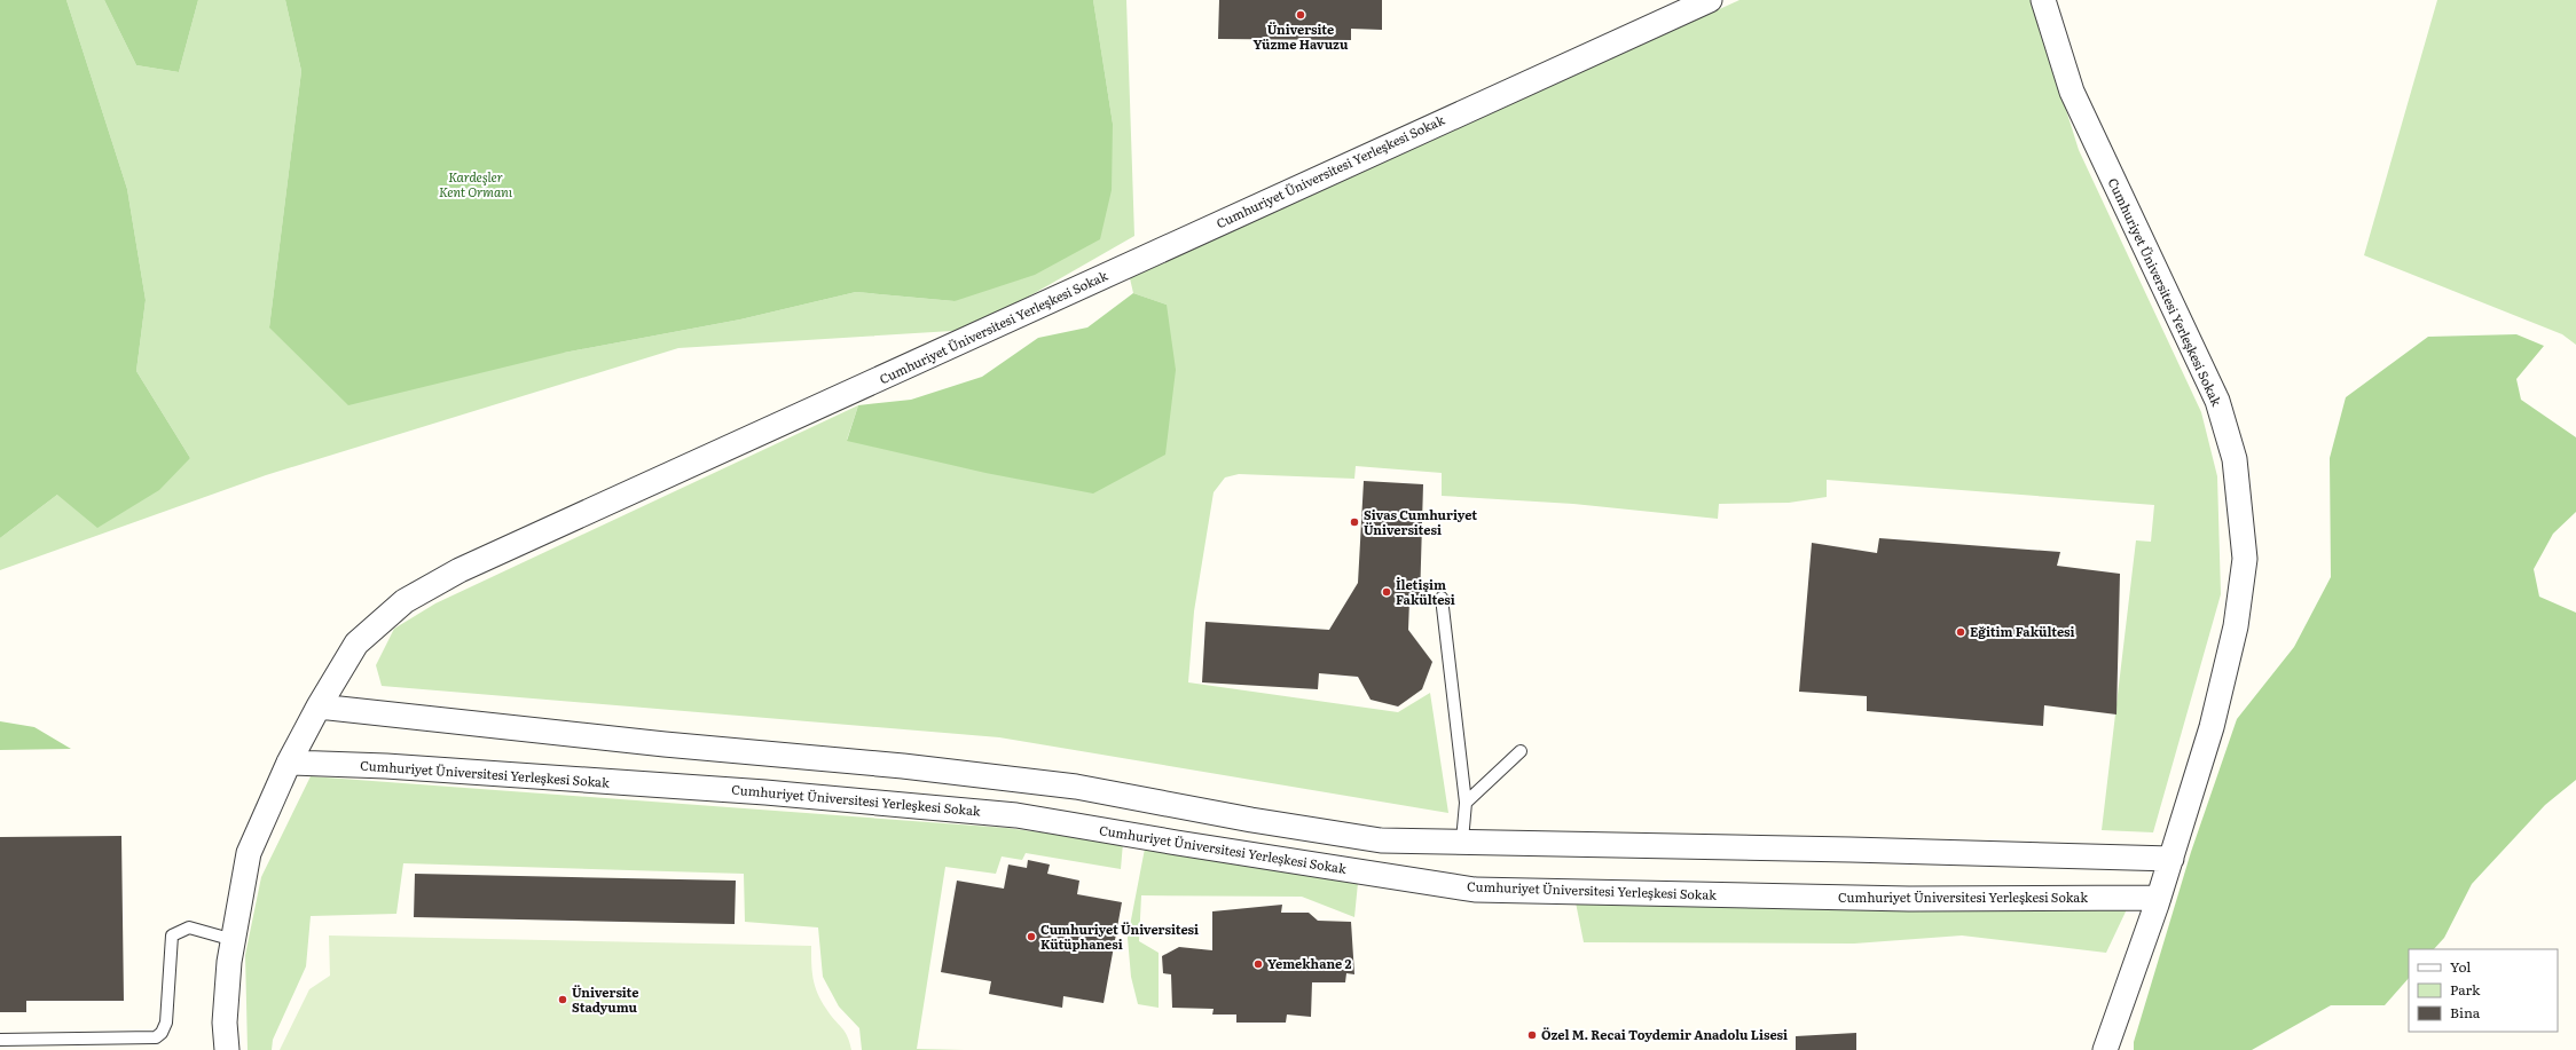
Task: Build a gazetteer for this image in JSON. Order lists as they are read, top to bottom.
{
  "streets": {
    "street": ["Cumhuriyet Üniversitesi Yerleşkesi Sokak"]
  },
  "parks": ["Kardeşler Kent Ormanı"],
  "places": [
    "Üniversite Yüzme Havuzu",
    "Sivas Cumhuriyet Üniversitesi",
    "İletişim Fakültesi",
    "Eğitim Fakültesi",
    "Cumhuriyet Üniversitesi Kütüphanesi",
    "Yemekhane 2",
    "Üniversite Stadyumu",
    "Özel M. Recai Toydemir Anadolu Lisesi"
  ],
  "legend": ["Yol", "Park", "Bina"]
}
